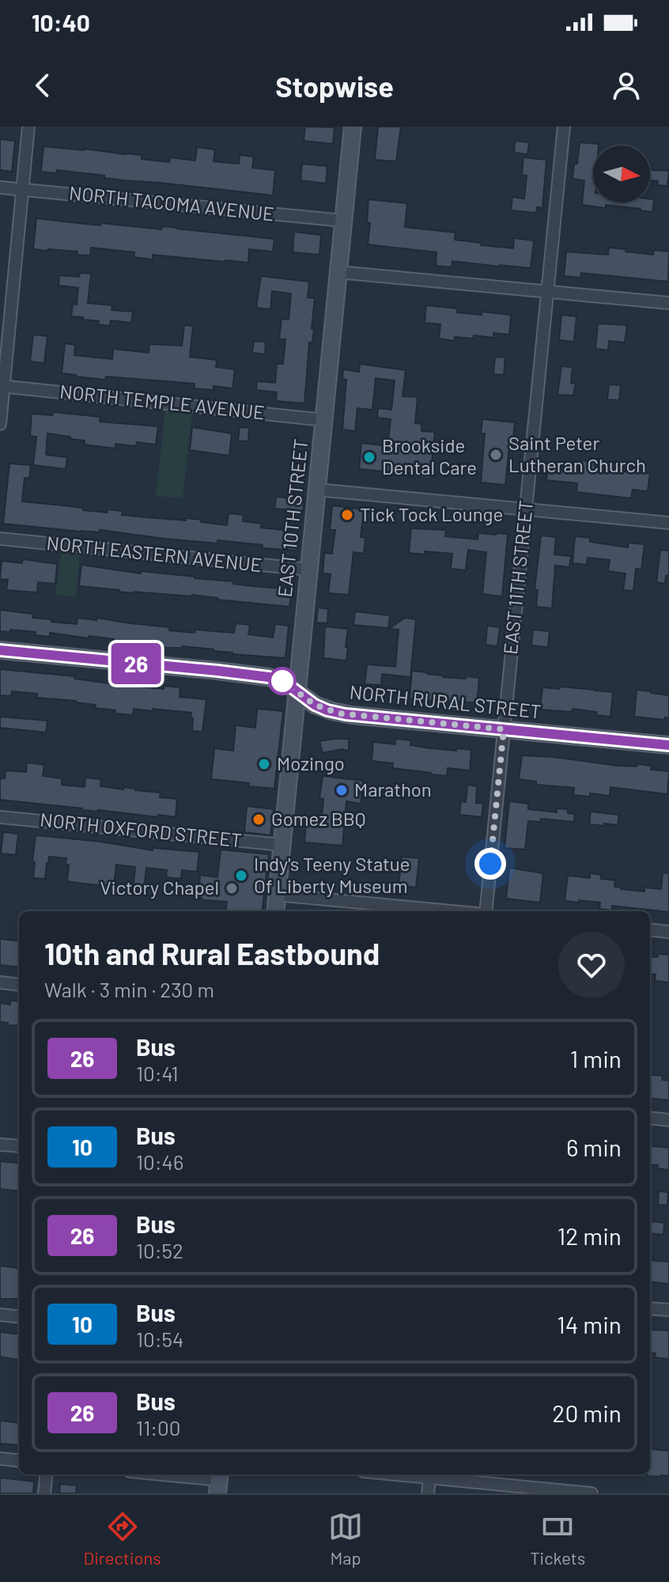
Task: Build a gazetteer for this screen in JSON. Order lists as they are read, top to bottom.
{
  "streets": {
    "main road": ["EAST 10TH STREET", "NORTH RURAL STREET"],
    "street": [
      "NORTH TACOMA AVENUE",
      "NORTH TEMPLE AVENUE",
      "NORTH EASTERN AVENUE",
      "EAST 11TH STREET",
      "NORTH OXFORD STREET"
    ]
  },
  "crossings": [
    ["NORTH TACOMA AVENUE", "EAST 10TH STREET"],
    ["NORTH TEMPLE AVENUE", "EAST 10TH STREET"],
    ["EAST 10TH STREET", "NORTH EASTERN AVENUE"],
    ["EAST 10TH STREET", "NORTH RURAL STREET"],
    ["EAST 10TH STREET", "NORTH OXFORD STREET"],
    ["EAST 11TH STREET", "NORTH RURAL STREET"]
  ],
  "places": [
    "Saint Peter Lutheran Church",
    "Brookside Dental Care",
    "Tick Tock Lounge",
    "Mozingo",
    "Marathon",
    "Gomez BBQ",
    "Indy's Teeny Statue Of Liberty Museum",
    "Victory Chapel"
  ],
  "lines": ["bus line 26"],
  "north": "right",
  "page": {
    "status": "10:40",
    "header": "Stopwise",
    "on_map": "26",
    "heading": ["10th and Rural Eastbound", "Walk · 3 min · 230 m"],
    "list": [
      {
        "mark": "26",
        "name": "Bus",
        "note": "10:41",
        "value": "1 min"
      },
      {
        "mark": "10",
        "name": "Bus",
        "note": "10:46",
        "value": "6 min"
      },
      {
        "mark": "26",
        "name": "Bus",
        "note": "10:52",
        "value": "12 min"
      },
      {
        "mark": "10",
        "name": "Bus",
        "note": "10:54",
        "value": "14 min"
      },
      {
        "mark": "26",
        "name": "Bus",
        "note": "11:00",
        "value": "20 min"
      }
    ],
    "tabs": ["Directions", "Map", "Tickets"]
  }
}
